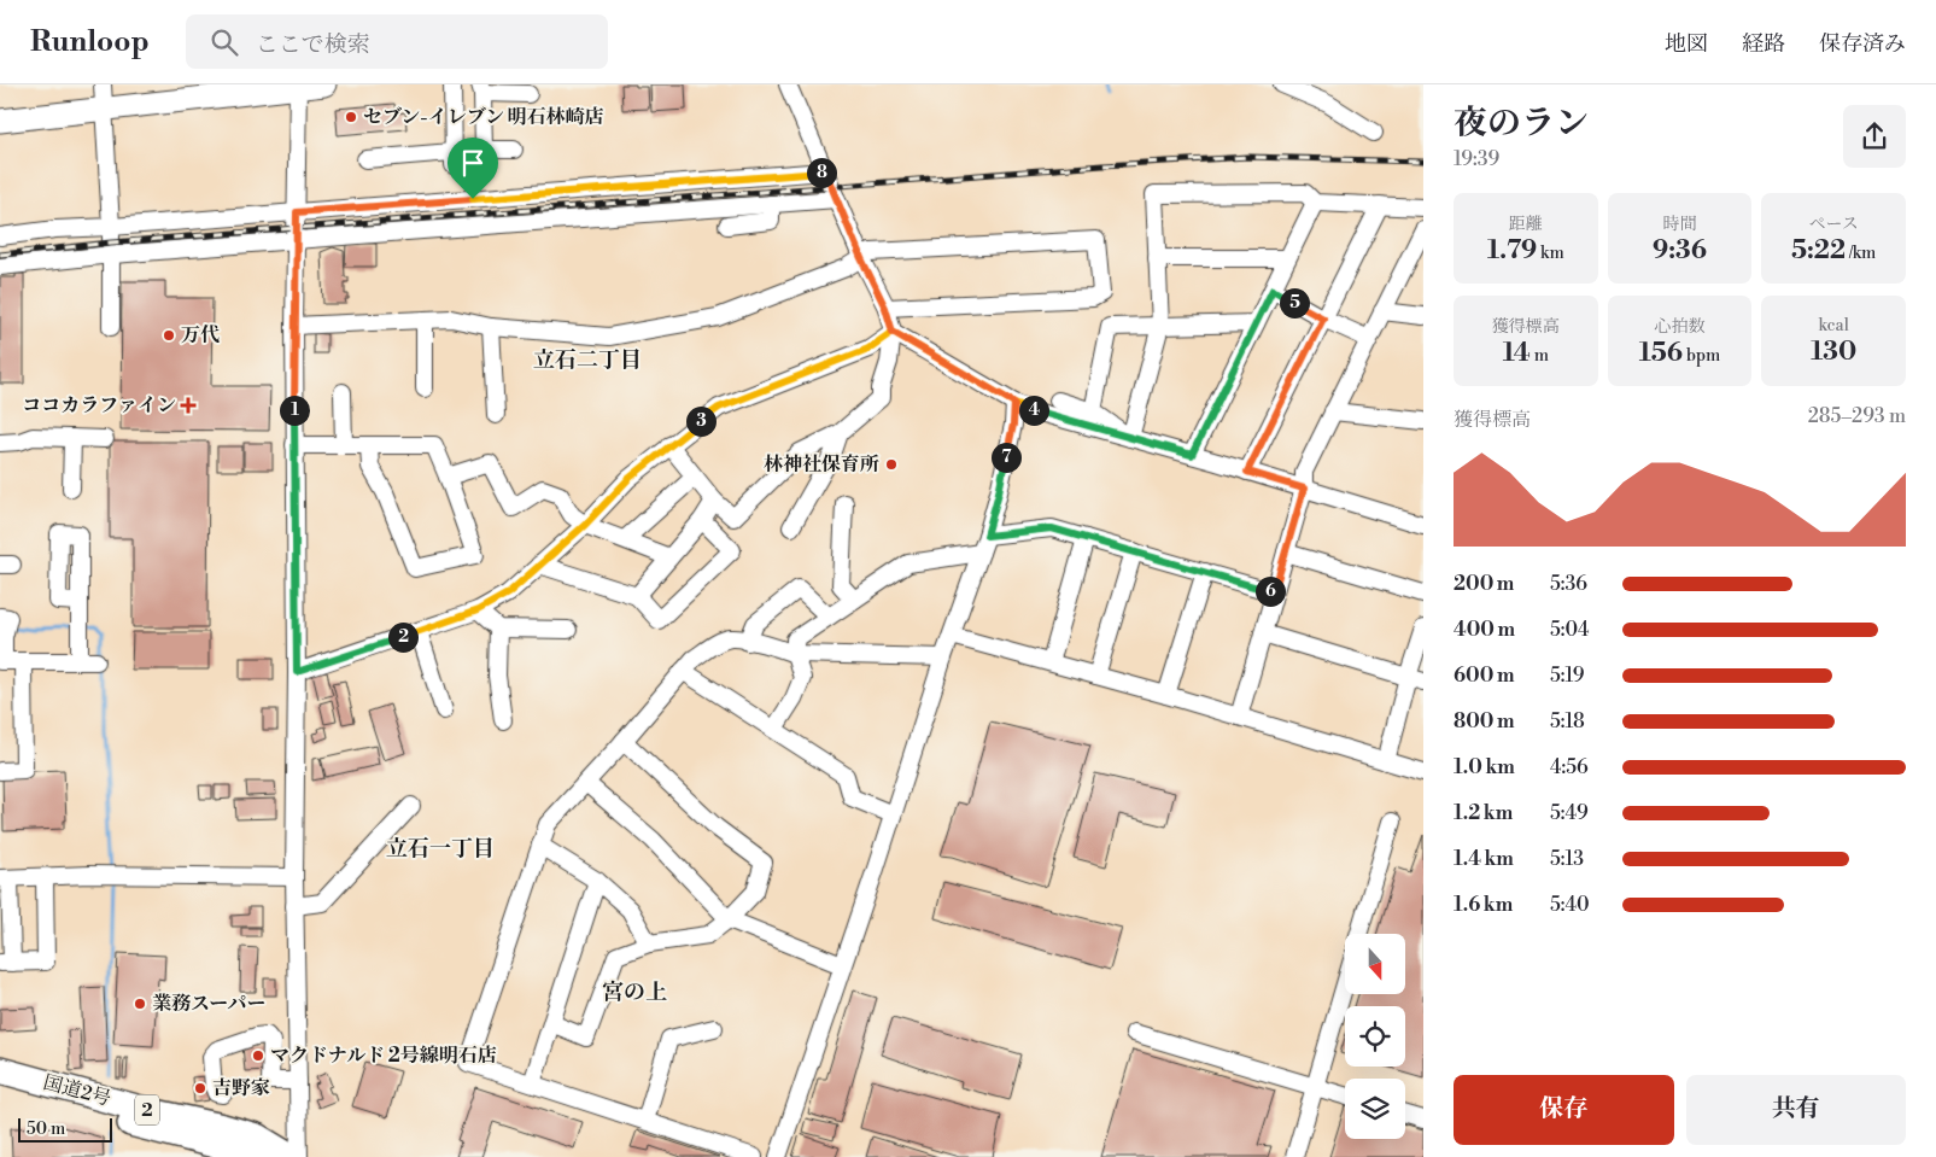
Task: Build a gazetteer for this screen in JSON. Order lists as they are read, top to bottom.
{
  "streets": {
    "highway": ["国道2号", "2"]
  },
  "districts": ["立石二丁目", "立石一丁目", "宮の上"],
  "places": {
    "other": [
      "セブン-イレブン 明石林崎店",
      "万代",
      "林神社保育所",
      "業務スーパー",
      "マクドナルド 2号線明石店",
      "吉野家"
    ],
    "health": ["ココカラファイン"]
  },
  "scale_bar": "50 m",
  "north": "bottom",
  "page": {
    "header": "Runloop",
    "search": "ここで検索",
    "nav": ["地図", "経路", "保存済み"],
    "heading": ["夜のラン", "19:39"],
    "pins": [
      "8",
      "5",
      "1",
      "4",
      "3",
      "7",
      "6",
      "2"
    ],
    "stats": [
      ["距離", "1.79 km"],
      ["時間", "9:36"],
      ["ペース", "5:22 /km"],
      ["獲得標高", "14 m"],
      ["心拍数", "156 bpm"],
      ["kcal", "130"]
    ],
    "chart": ["獲得標高", "285–293 m"],
    "list": [
      {
        "name": "200 m",
        "note": "5:36"
      },
      {
        "name": "400 m",
        "note": "5:04"
      },
      {
        "name": "600 m",
        "note": "5:19"
      },
      {
        "name": "800 m",
        "note": "5:18"
      },
      {
        "name": "1.0 km",
        "note": "4:56"
      },
      {
        "name": "1.2 km",
        "note": "5:49"
      },
      {
        "name": "1.4 km",
        "note": "5:13"
      },
      {
        "name": "1.6 km",
        "note": "5:40"
      }
    ],
    "buttons": ["保存", "共有"],
    "scale": "50 m"
  }
}
